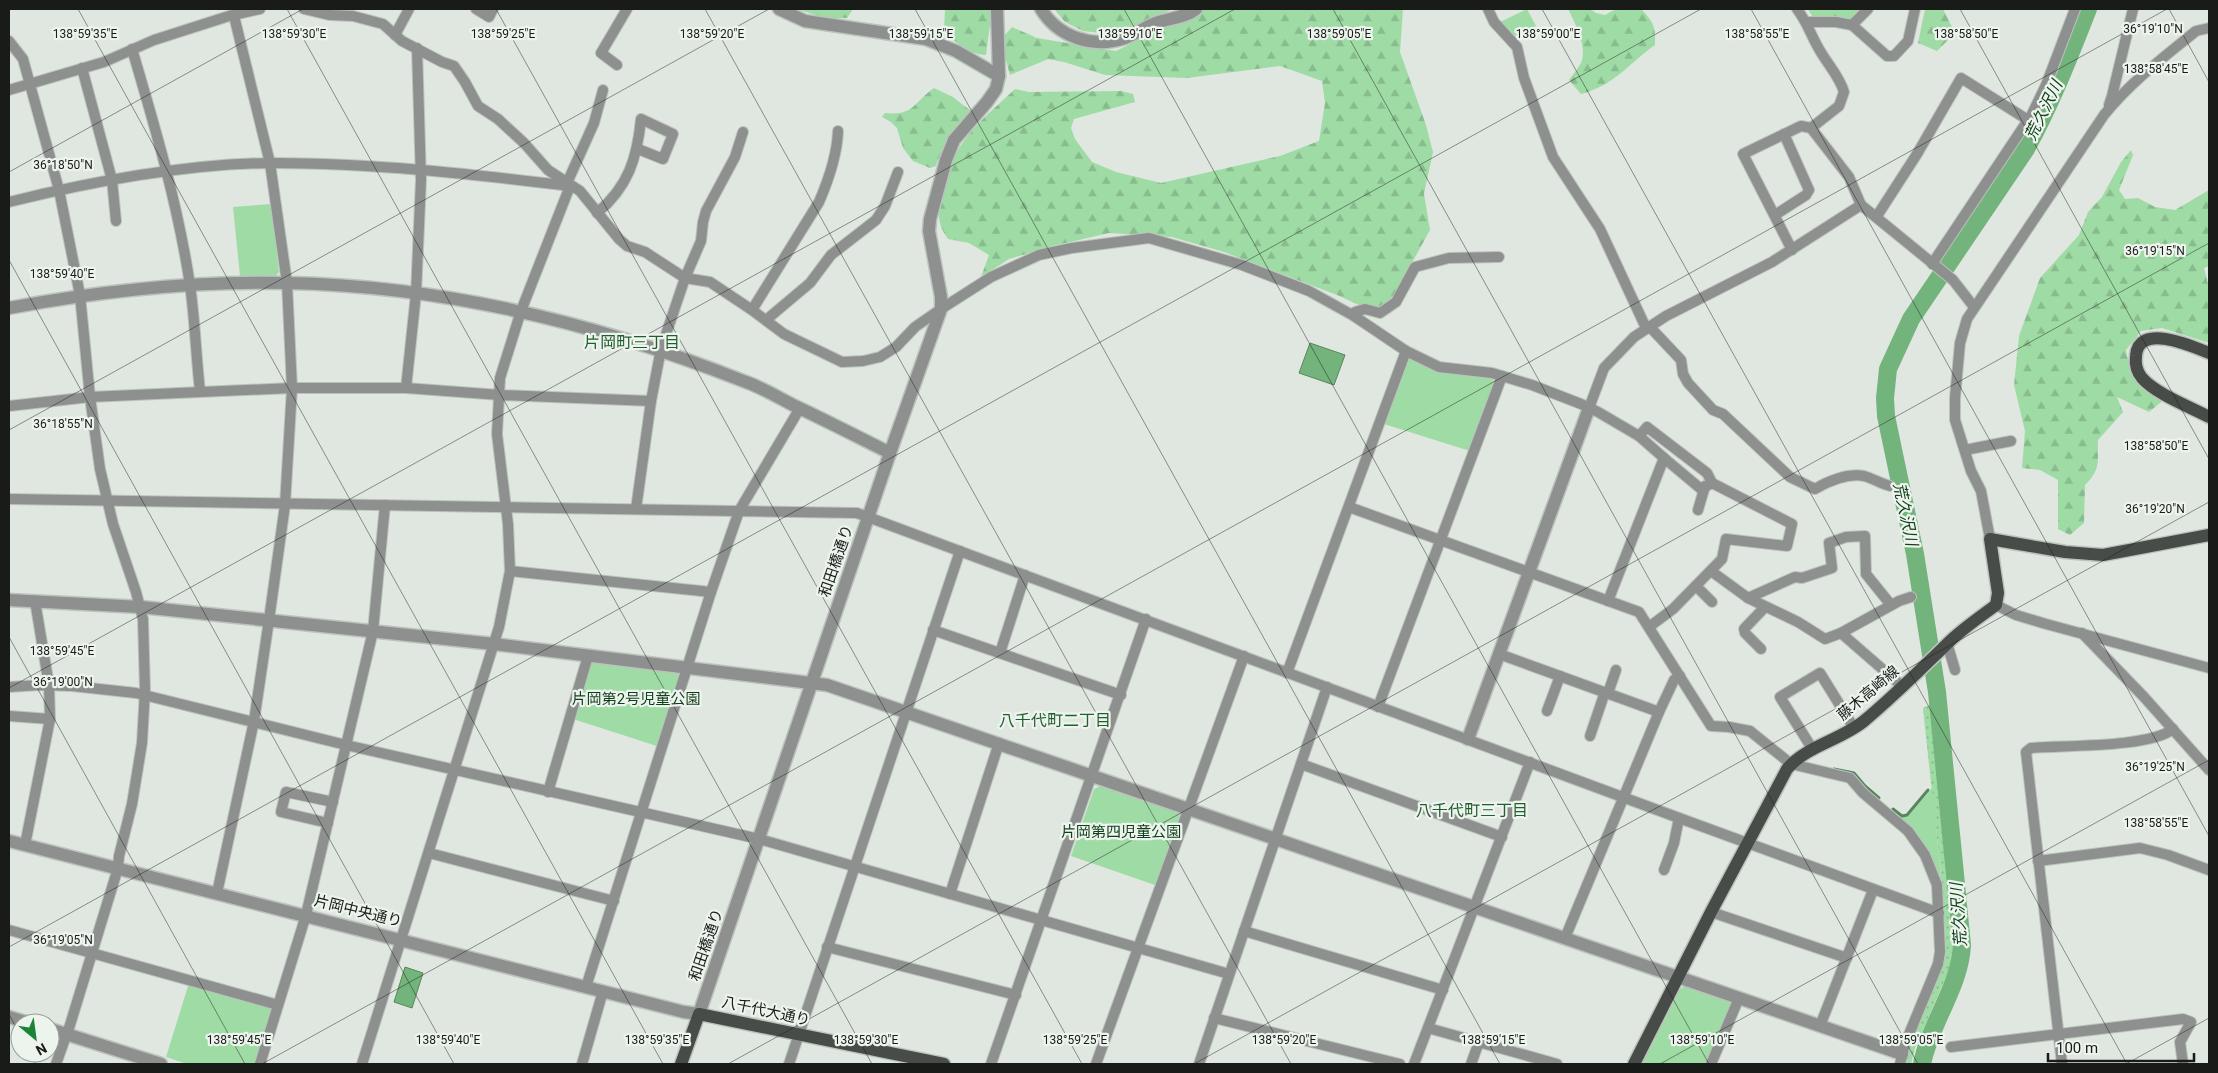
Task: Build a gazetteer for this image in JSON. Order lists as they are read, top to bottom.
{
  "streets": {
    "main road": ["和田橋通り", "藤木高崎線", "八千代大通り"],
    "street": ["片岡中央通り"]
  },
  "crossings": [
    ["和田橋通り", "片岡中央通り"],
    ["和田橋通り", "八千代大通り"],
    ["片岡中央通り", "八千代大通り"]
  ],
  "districts": ["片岡町三丁目", "八千代町二丁目", "八千代町三丁目"],
  "water": ["荒久沢川"],
  "parks": ["片岡第2号児童公園", "片岡第四児童公園"],
  "scale_bar": "100 m",
  "north": "bottom right",
  "coordinates": [
    "36°19'10\"N",
    "138°59'15\"E",
    "138°59'35\"E",
    "138°59'30\"E",
    "138°59'25\"E",
    "138°59'20\"E",
    "138°59'10\"E",
    "138°59'05\"E",
    "138°59'00\"E",
    "138°58'55\"E",
    "138°58'50\"E",
    "138°58'45\"E",
    "36°18'50\"N",
    "36°19'15\"N",
    "138°59'40\"E",
    "36°18'55\"N",
    "36°19'20\"N",
    "138°59'45\"E",
    "36°19'00\"N",
    "36°19'25\"N",
    "36°19'05\"N"
  ]
}
